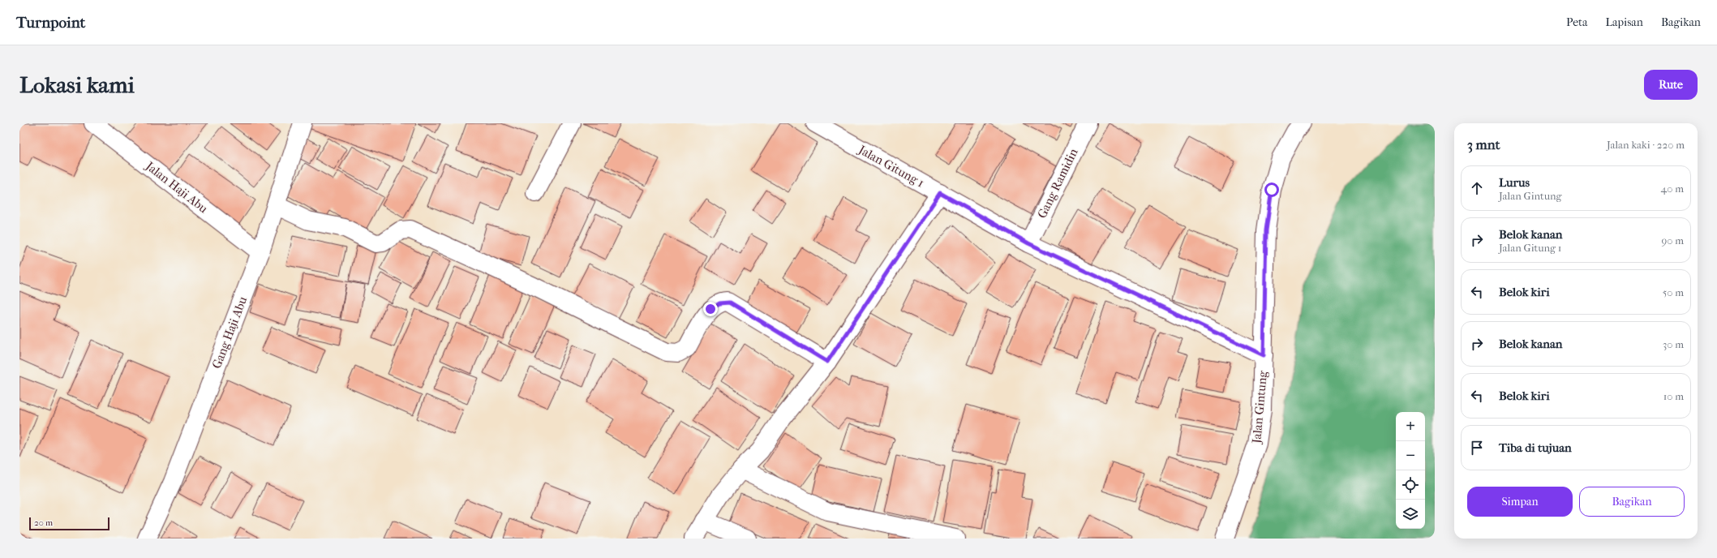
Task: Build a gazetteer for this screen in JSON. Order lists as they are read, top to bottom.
{
  "streets": {
    "street": [
      "Jalan Gitung 1",
      "Gang Ramidin",
      "Jalan Haji Abu",
      "Gang Haji Abu",
      "Jalan Gintung"
    ]
  },
  "crossings": [
    ["Jalan Gitung 1", "Gang Ramidin"],
    ["Jalan Gitung 1", "Jalan Gintung"],
    ["Jalan Haji Abu", "Gang Haji Abu"]
  ],
  "scale_bar": "20 m",
  "page": {
    "header": "Turnpoint",
    "nav": ["Peta", "Lapisan", "Bagikan"],
    "buttons": [
      "Rute",
      ["Simpan", "Bagikan"]
    ],
    "title": "Lokasi kami",
    "heading": ["3 mnt", "Jalan kaki · 220 m"],
    "list": [
      ["Lurus", "Jalan Gintung", "40 m"],
      ["Belok kanan", "Jalan Gitung 1", "90 m"],
      ["Belok kiri", "50 m"],
      ["Belok kanan", "30 m"],
      ["Belok kiri", "10 m"],
      "Tiba di tujuan"
    ],
    "map_buttons": ["+", "−"],
    "scale": "20 m"
  }
}
